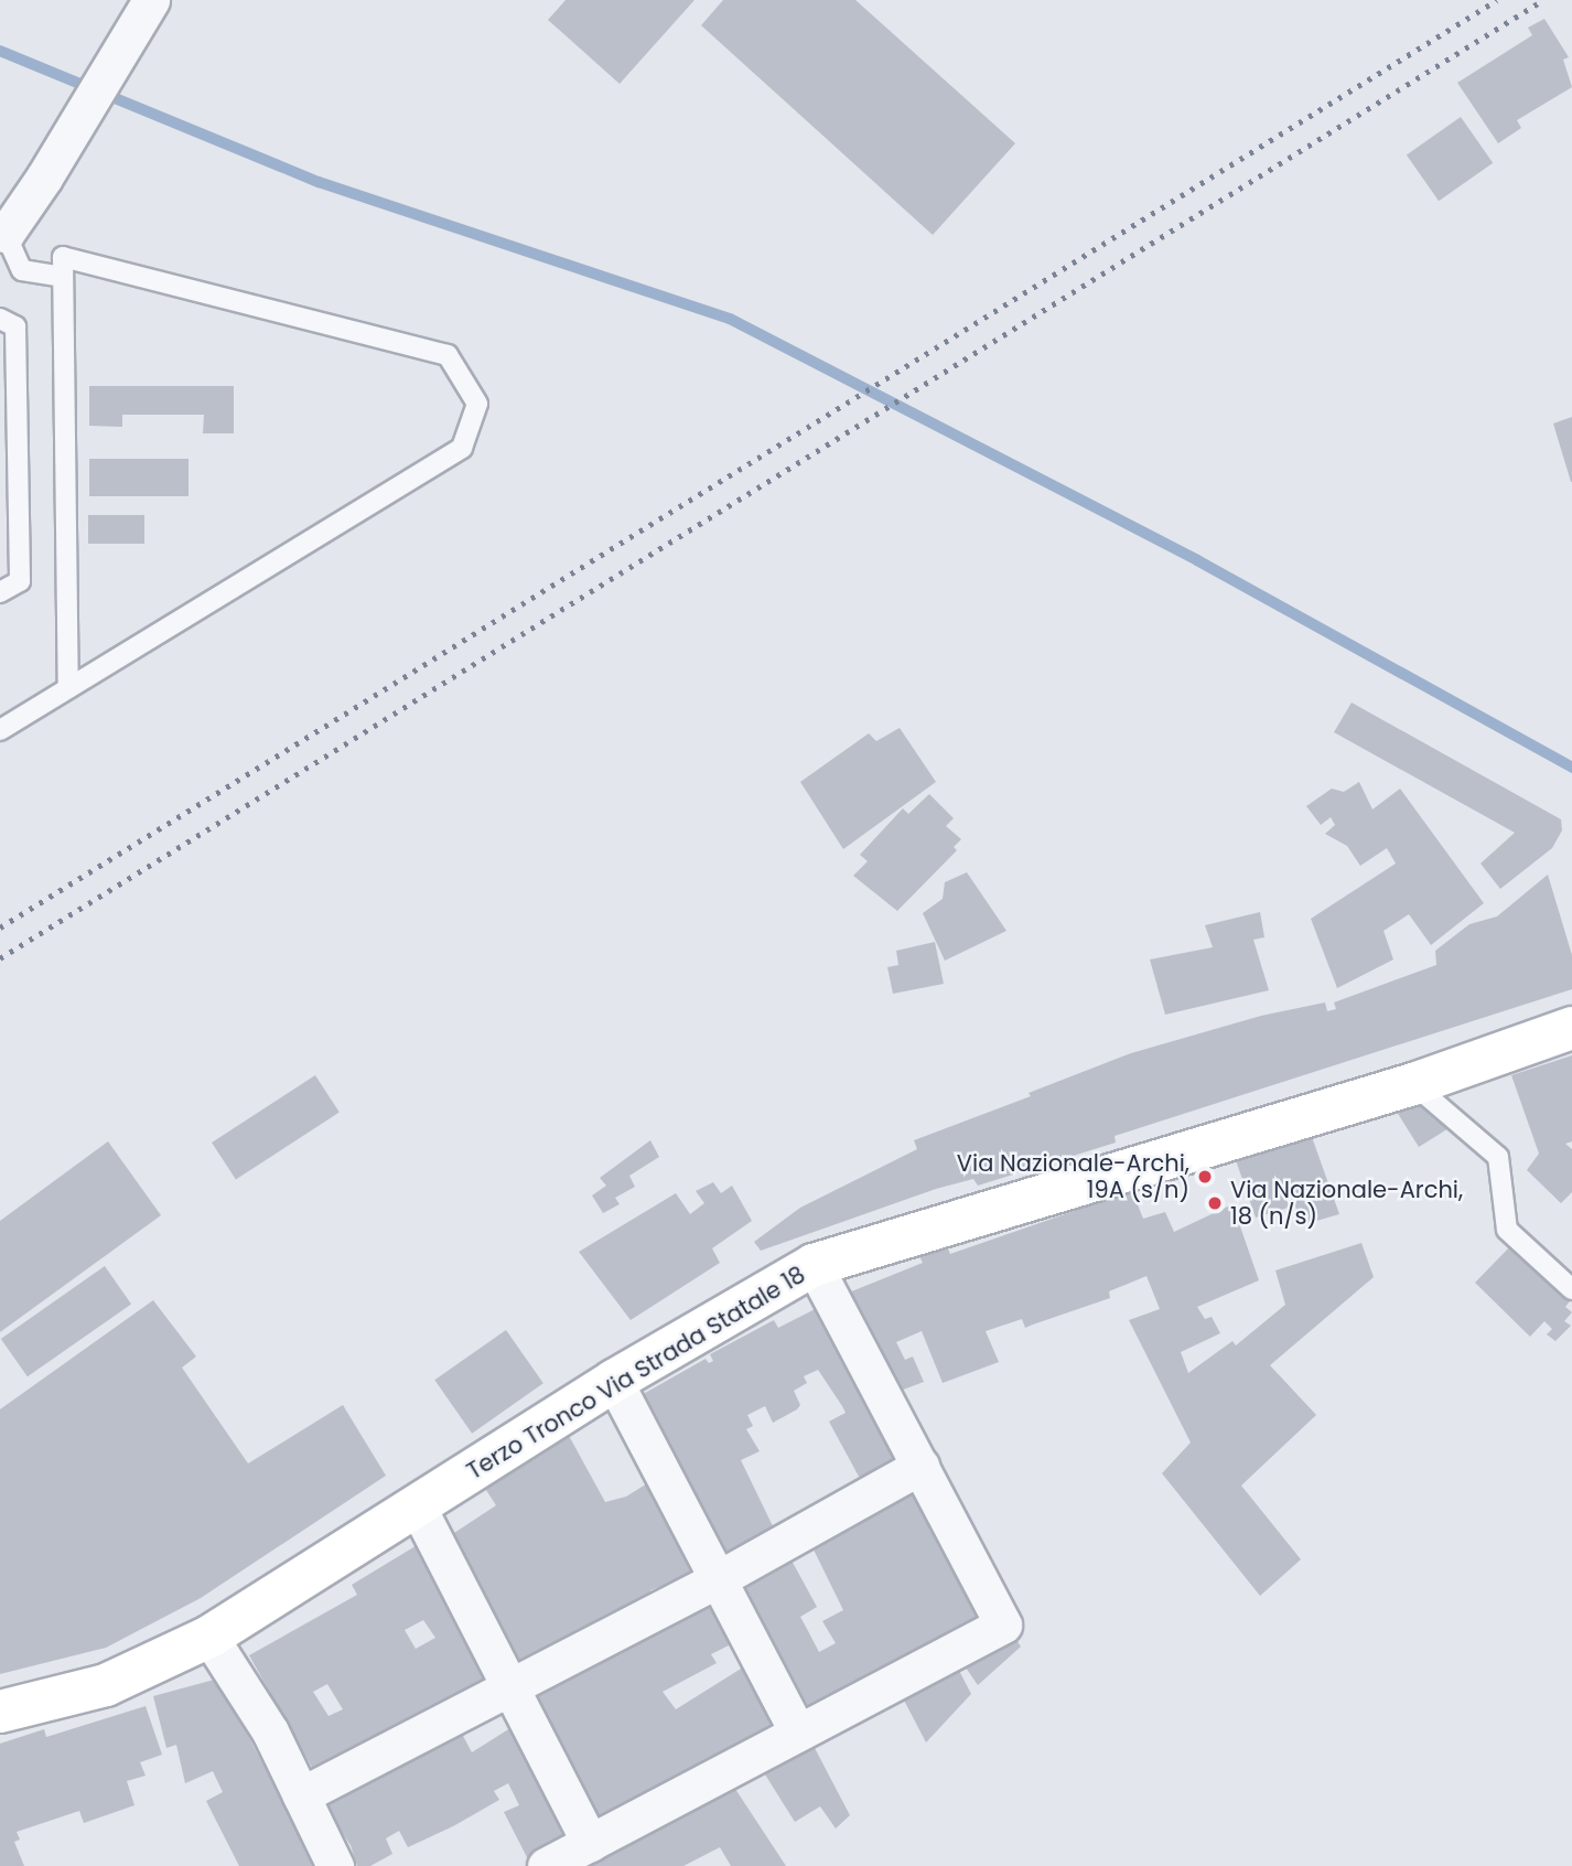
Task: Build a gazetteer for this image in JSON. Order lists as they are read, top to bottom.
{
  "streets": {
    "main road": ["Terzo Tronco Via Strada Statale 18"]
  },
  "places": ["Via Nazionale-Archi, 19A (s/n)", "Via Nazionale-Archi, 18 (n/s)"]
}
